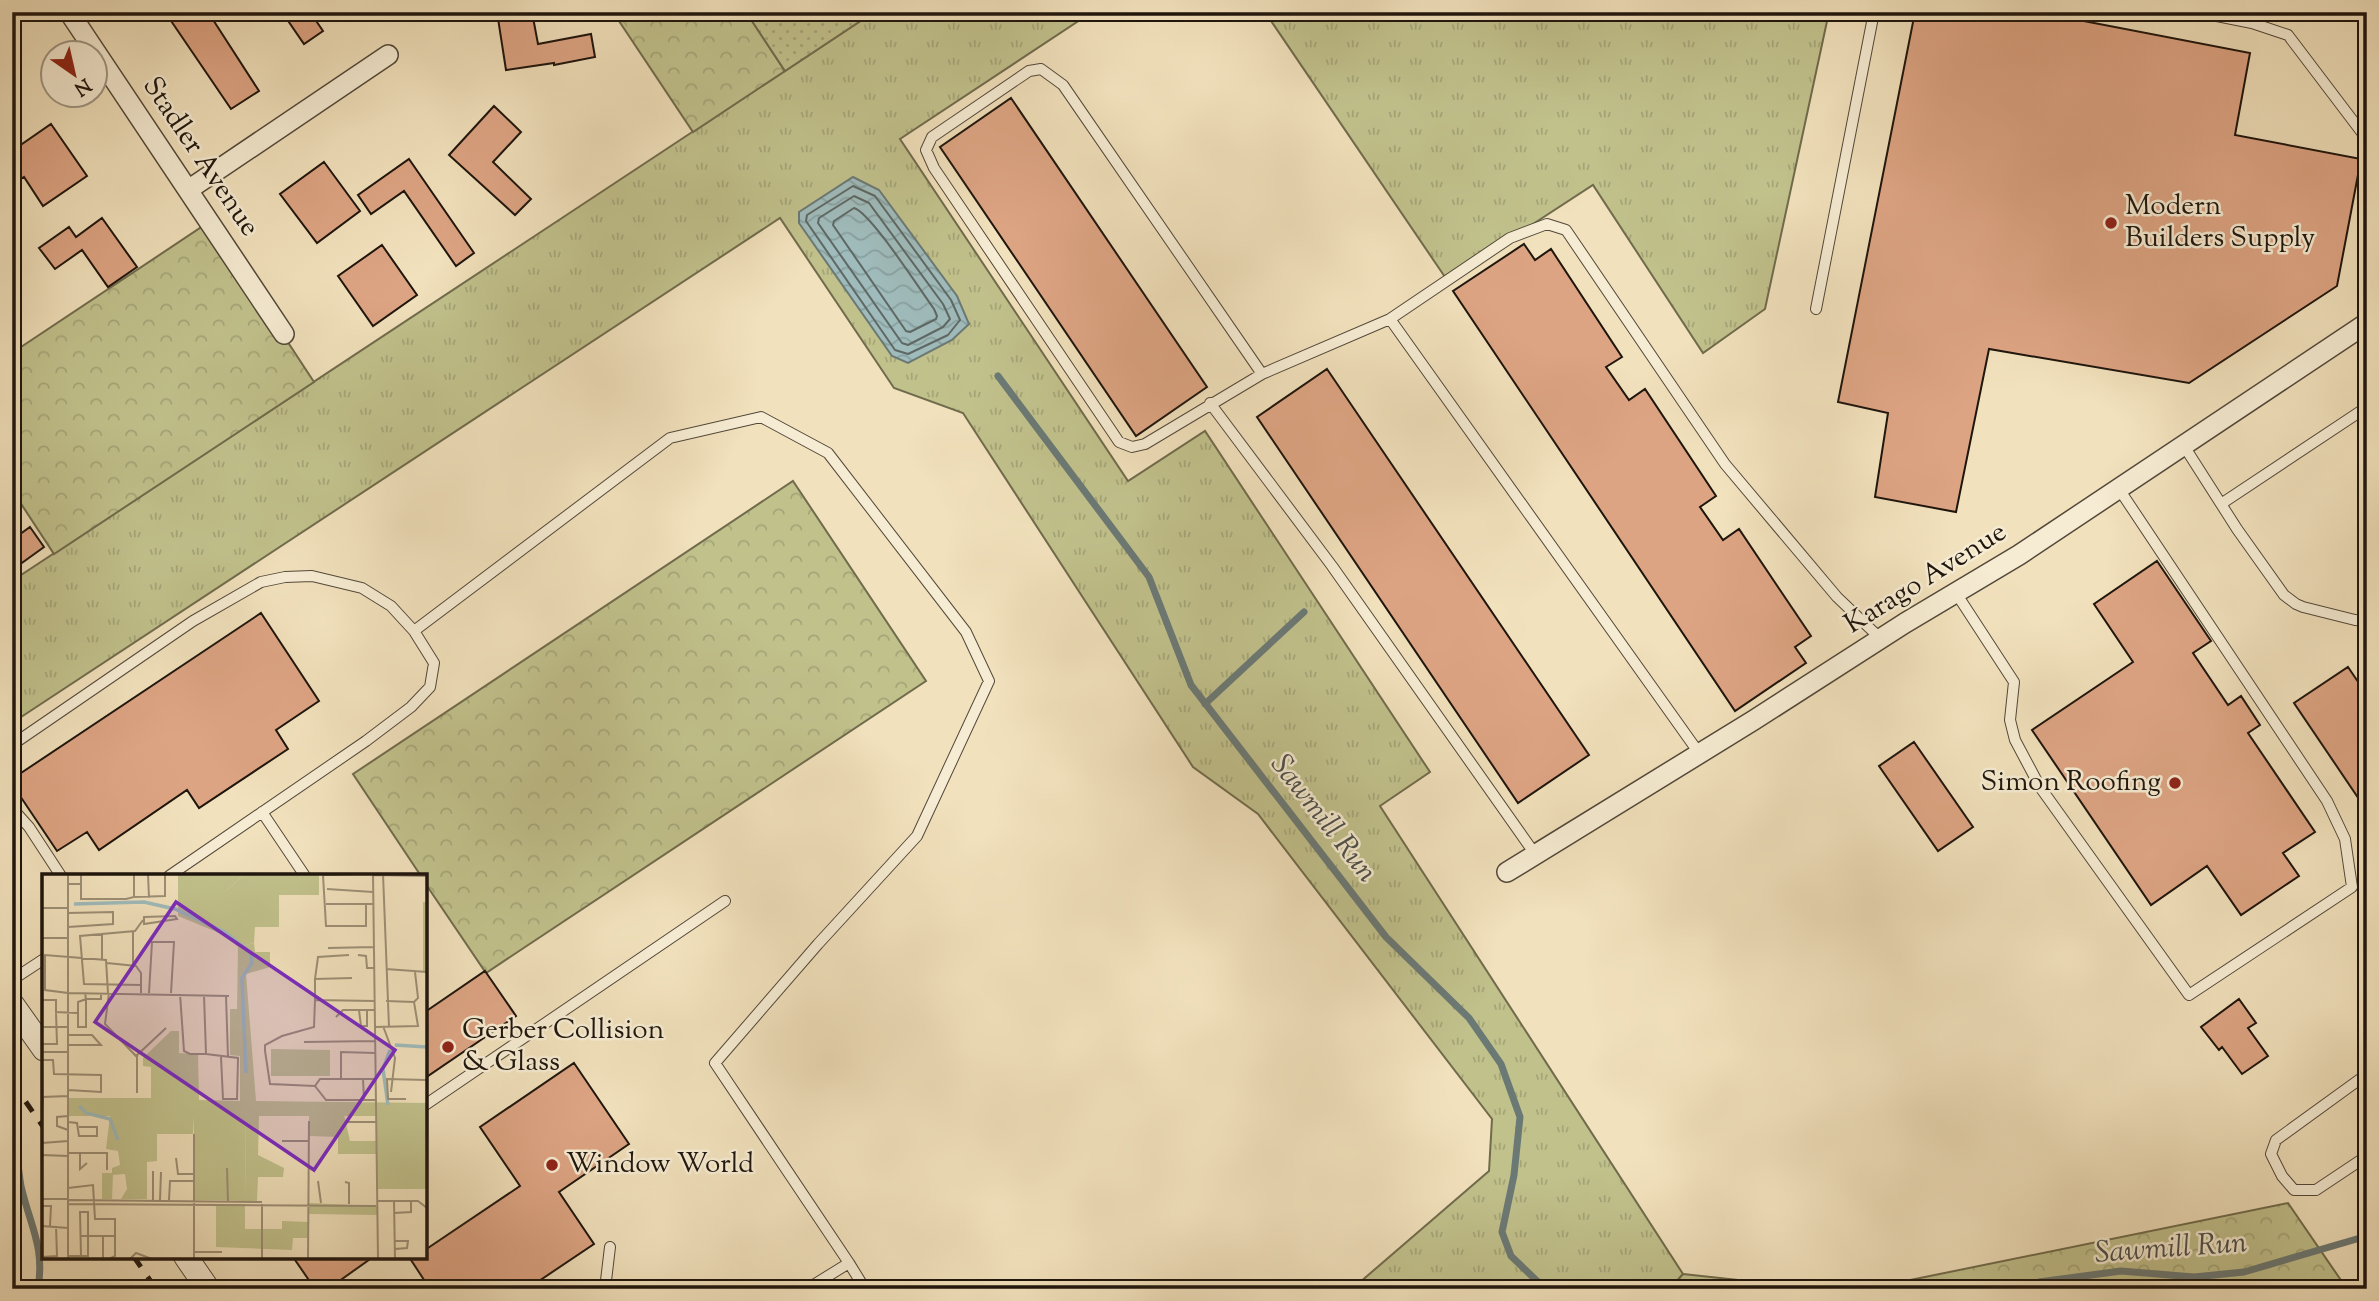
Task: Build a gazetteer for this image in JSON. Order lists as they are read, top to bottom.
{
  "streets": {
    "street": ["Stadler Avenue", "Karago Avenue"]
  },
  "water": ["Sawmill Run"],
  "places": [
    "Modern Builders Supply",
    "Simon Roofing",
    "Gerber Collision & Glass",
    "Window World"
  ],
  "north": "bottom right"
}
